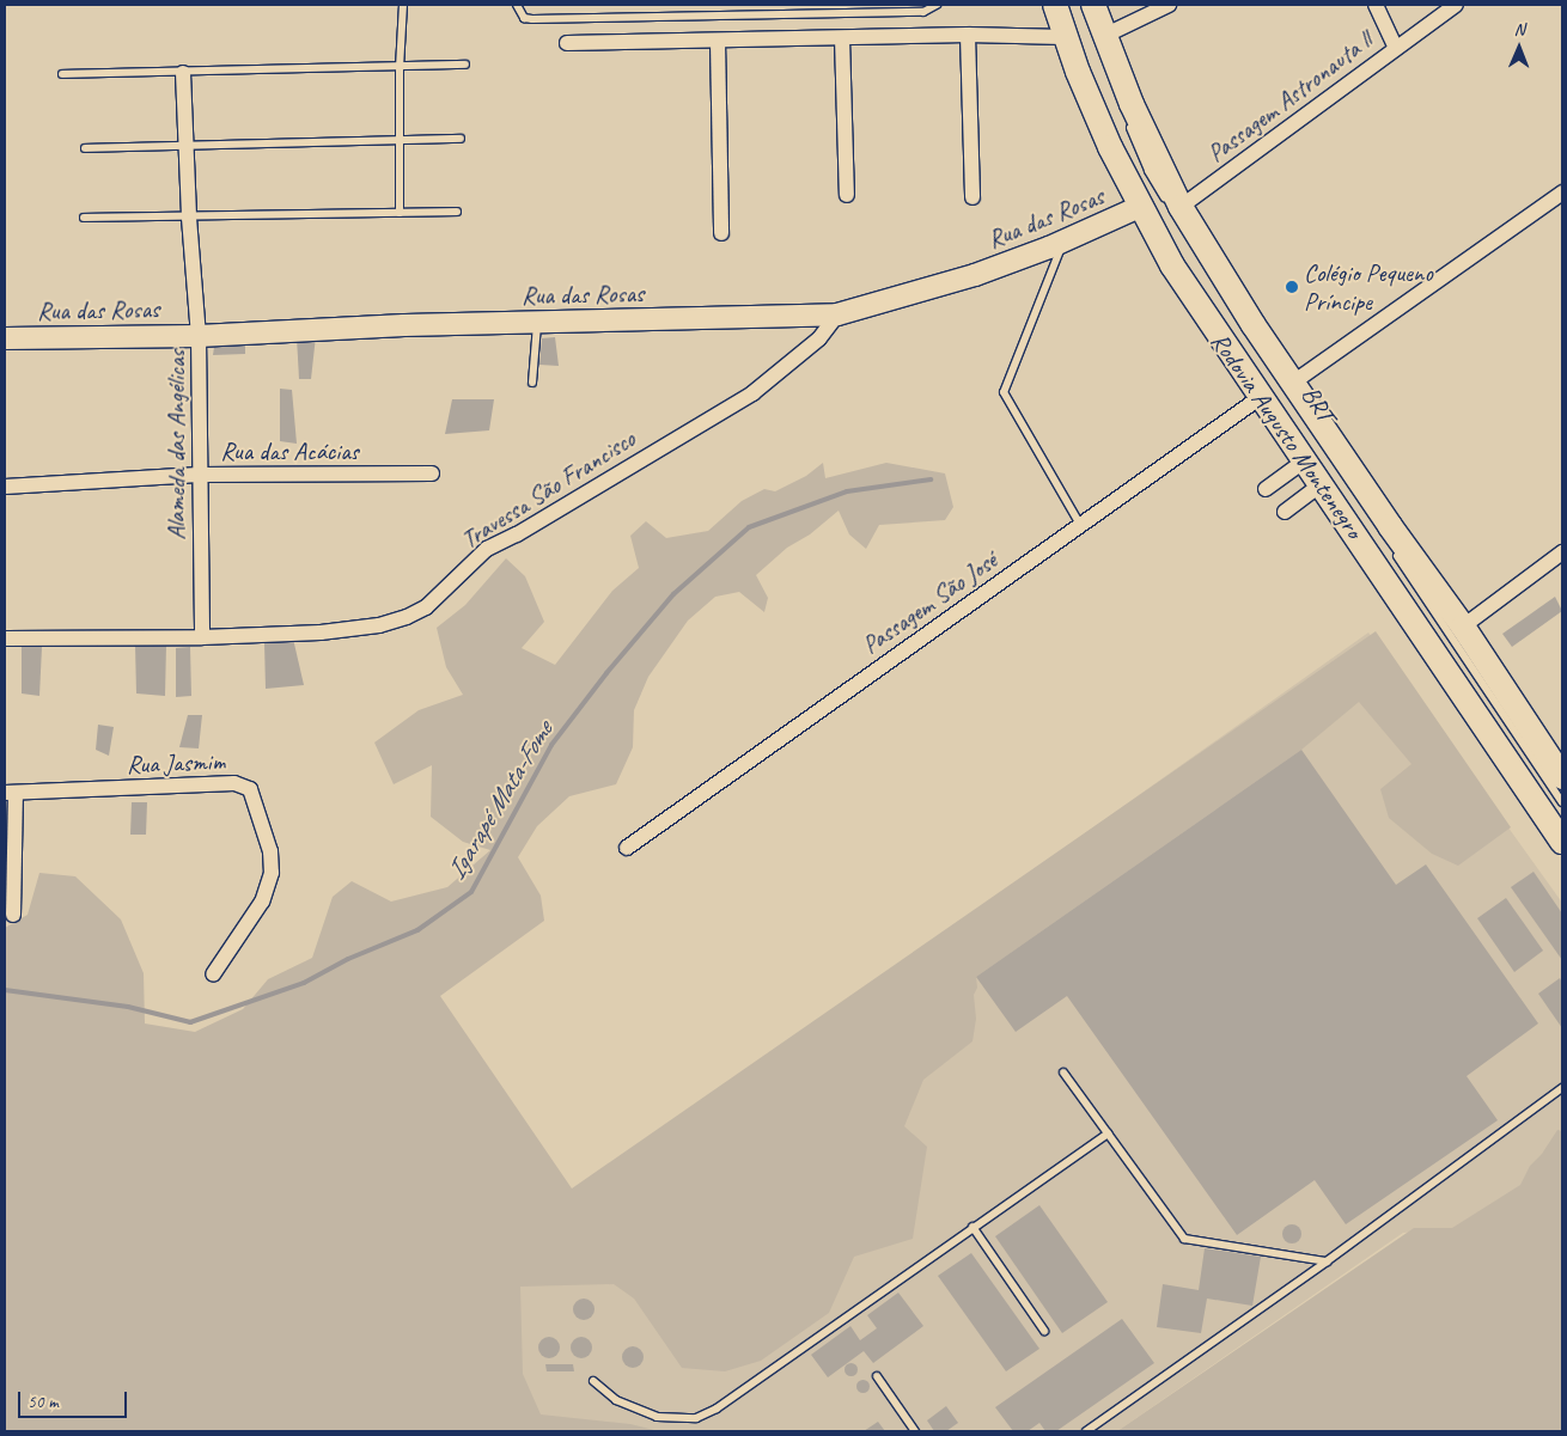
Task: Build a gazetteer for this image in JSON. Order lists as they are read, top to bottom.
{
  "streets": {
    "main road": ["Rodovia Augusto Montenegro"],
    "street": [
      "Passagem Astronauta ll",
      "Rua das Rosas",
      "Alameda das Angélicas",
      "Rua das Acácias",
      "Travessa São Francisco",
      "Passagem São José",
      "Rua Jasmim"
    ]
  },
  "crossings": [
    ["Passagem Astronauta ll", "Rodovia Augusto Montenegro"],
    ["Rua das Rosas", "Rodovia Augusto Montenegro"],
    ["Rua das Rosas", "Alameda das Angélicas"],
    ["Rua das Rosas", "Travessa São Francisco"],
    ["Rodovia Augusto Montenegro", "Passagem São José"],
    ["Alameda das Angélicas", "Rua das Acácias"],
    ["Alameda das Angélicas", "Travessa São Francisco"]
  ],
  "water": ["Igarapé Mata-Fome"],
  "places": ["Colégio Pequeno Príncipe"],
  "scale_bar": "50 m",
  "north": "top"
}
